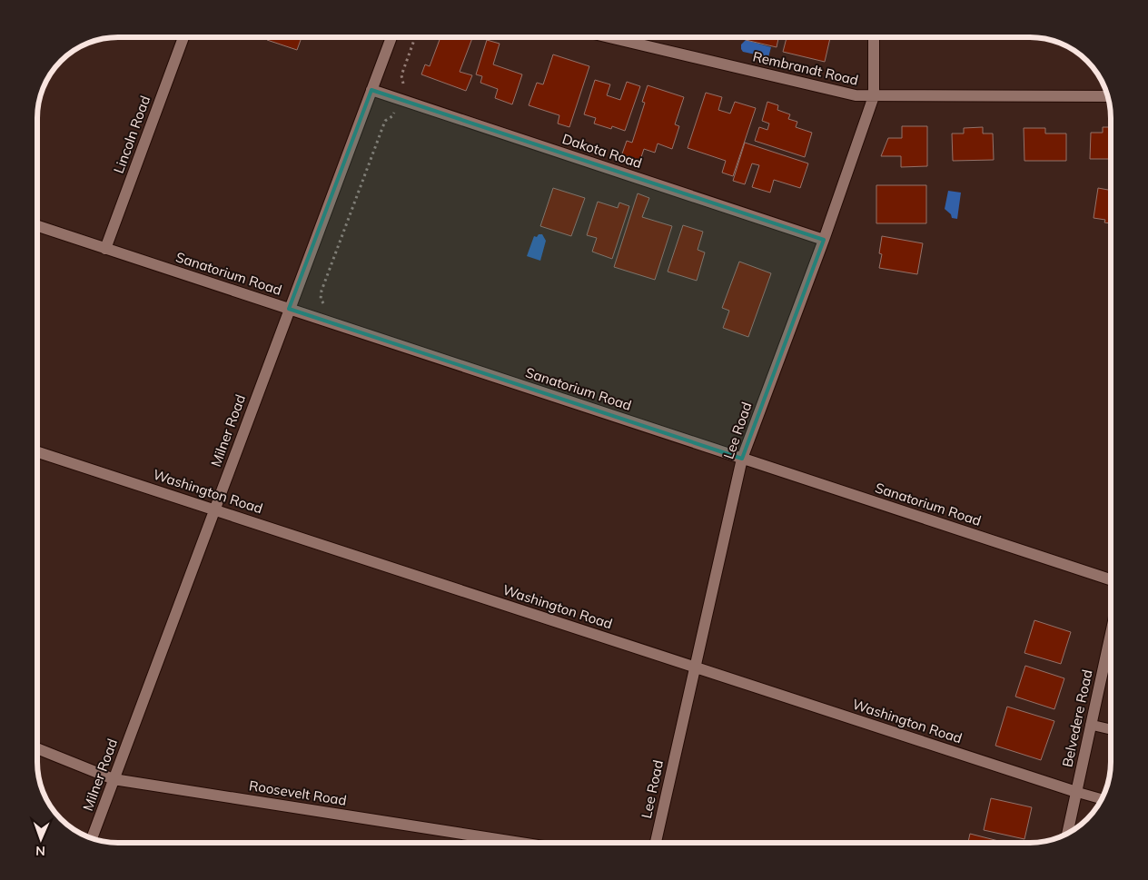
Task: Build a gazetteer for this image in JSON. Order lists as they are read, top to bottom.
{
  "streets": {
    "street": [
      "Rembrandt Road",
      "Lincoln Road",
      "Dakota Road",
      "Sanatorium Road",
      "Milner Road",
      "Lee Road",
      "Washington Road",
      "Belvedere Road",
      "Roosevelt Road"
    ]
  },
  "crossings": [
    ["Rembrandt Road", "Lee Road"],
    ["Lincoln Road", "Sanatorium Road"],
    ["Dakota Road", "Milner Road"],
    ["Dakota Road", "Lee Road"],
    ["Sanatorium Road", "Milner Road"],
    ["Sanatorium Road", "Lee Road"],
    ["Milner Road", "Washington Road"],
    ["Milner Road", "Roosevelt Road"],
    ["Lee Road", "Washington Road"],
    ["Washington Road", "Belvedere Road"]
  ],
  "north": "bottom"
}
